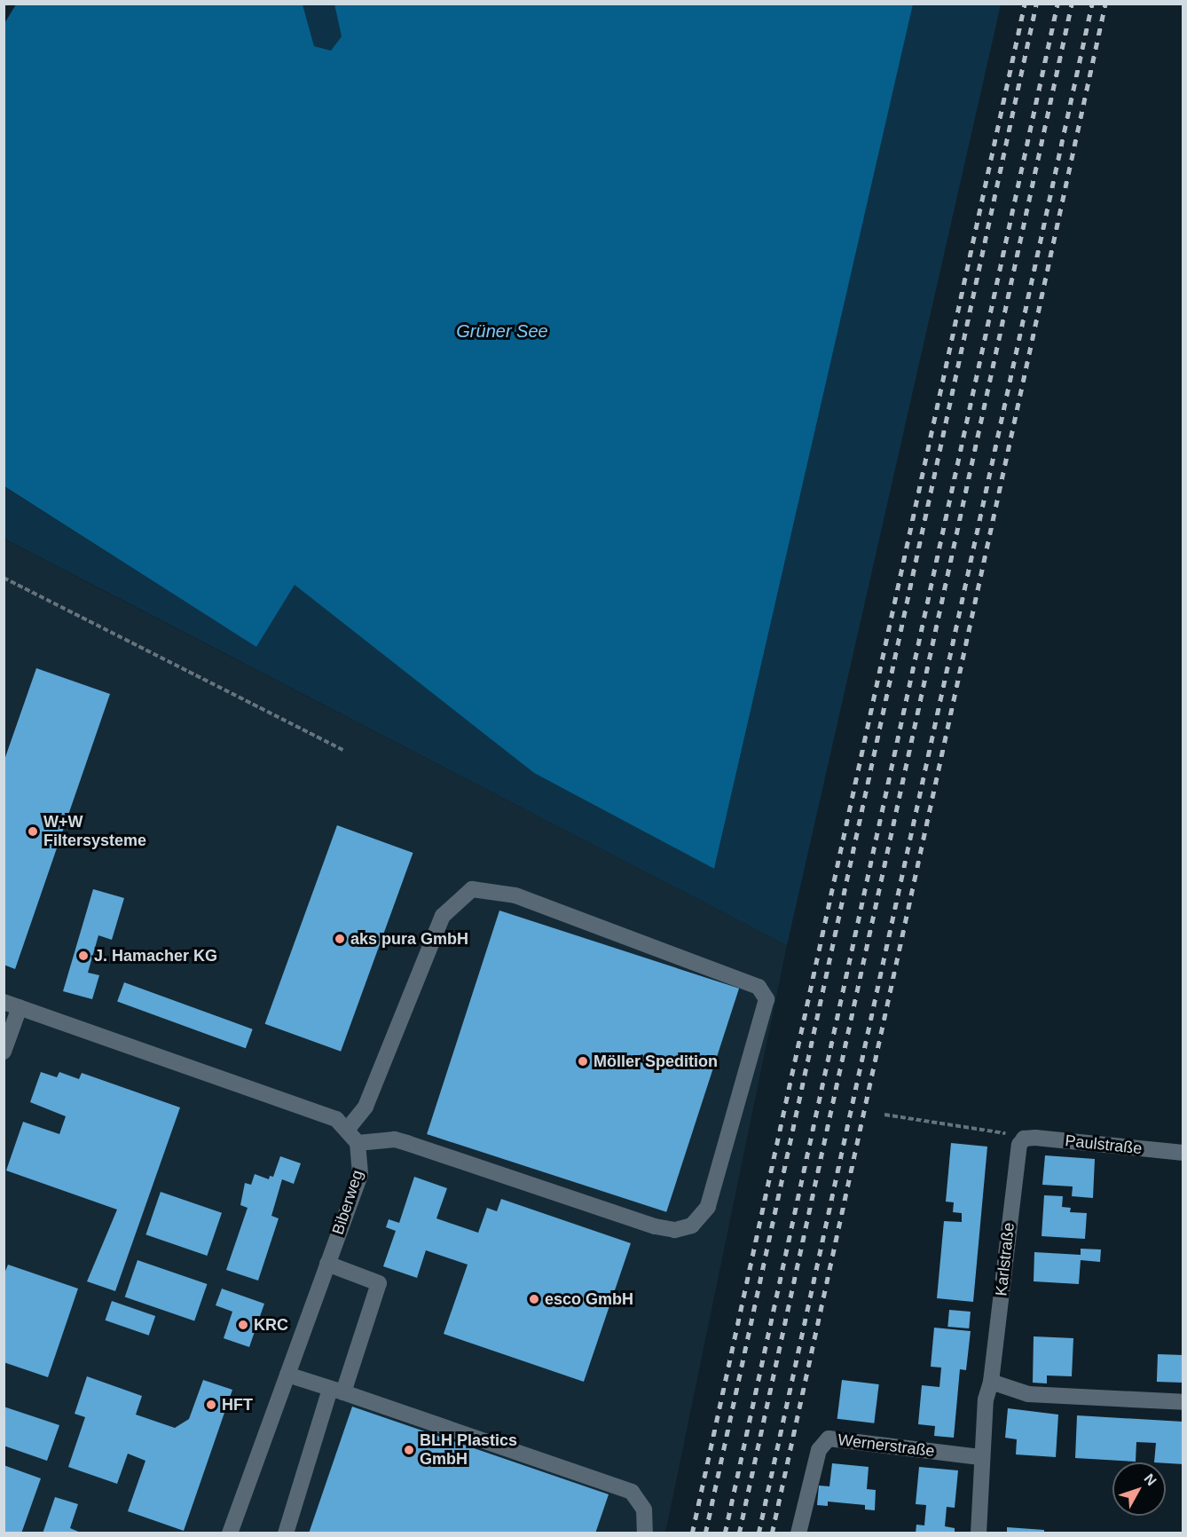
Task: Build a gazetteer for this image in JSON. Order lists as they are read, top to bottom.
{
  "streets": {
    "street": [
      "Paulstraße",
      "Biberweg",
      "Karlstraße",
      "Wernerstraße"
    ]
  },
  "crossings": [
    ["Paulstraße", "Karlstraße"],
    ["Karlstraße", "Wernerstraße"]
  ],
  "water": ["Grüner See"],
  "places": [
    "W+W Filtersysteme",
    "aks pura GmbH",
    "J. Hamacher KG",
    "Möller Spedition",
    "esco GmbH",
    "KRC",
    "HFT",
    "BLH Plastics GmbH"
  ],
  "north": "top right"
}
